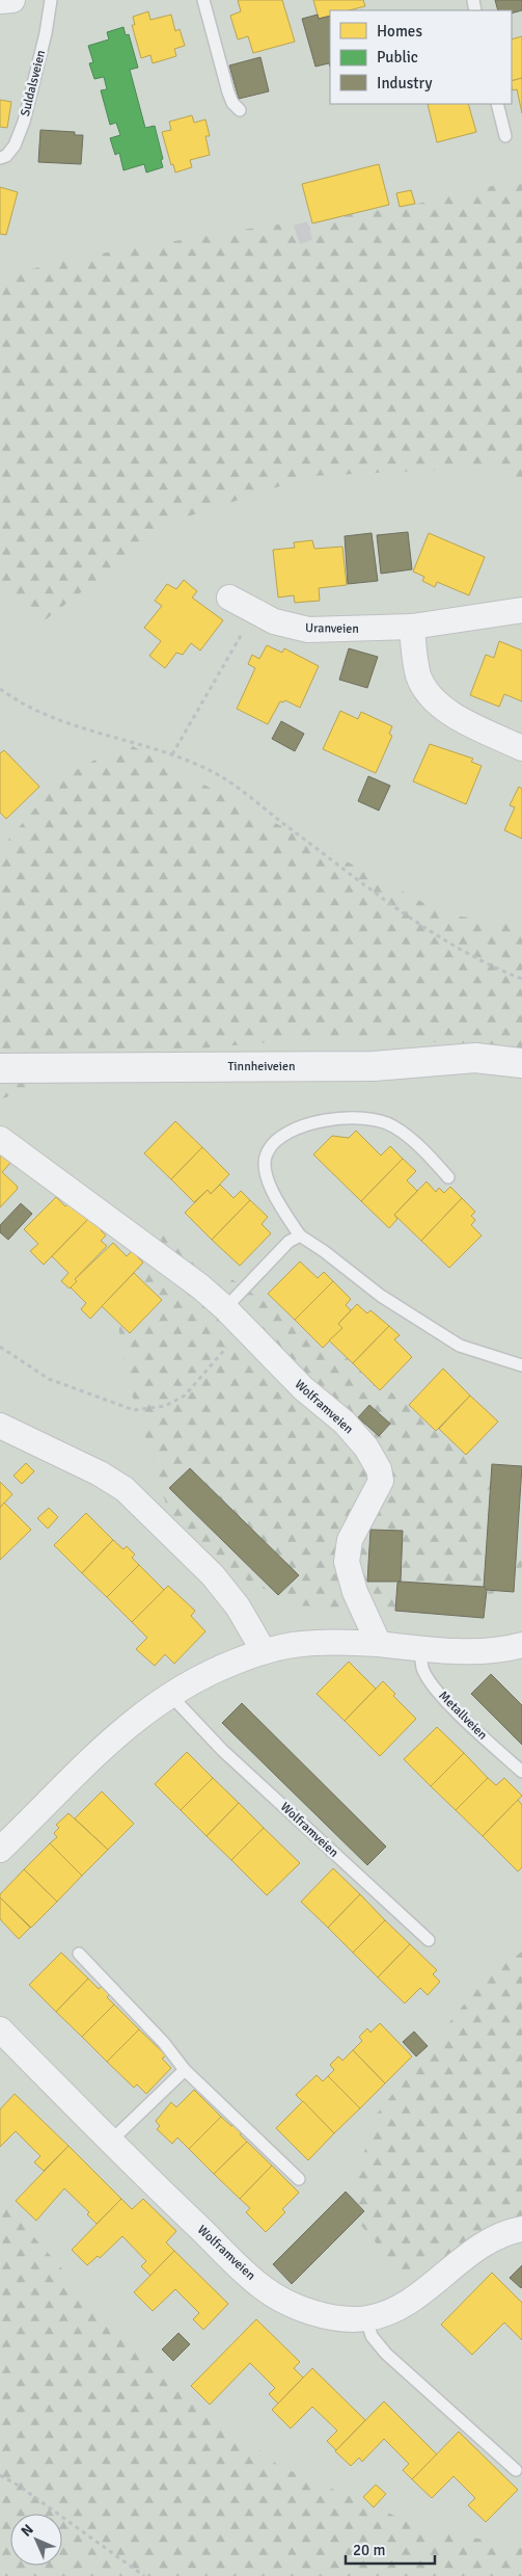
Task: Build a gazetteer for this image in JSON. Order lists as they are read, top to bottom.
{
  "streets": {
    "street": ["Uranveien", "Tinnheiveien", "Wolframveien"],
    "lane": ["Suldalsveien", "Metallveien"]
  },
  "legend": ["Homes", "Public", "Industry"],
  "scale_bar": "20 m",
  "north": "top left"
}
